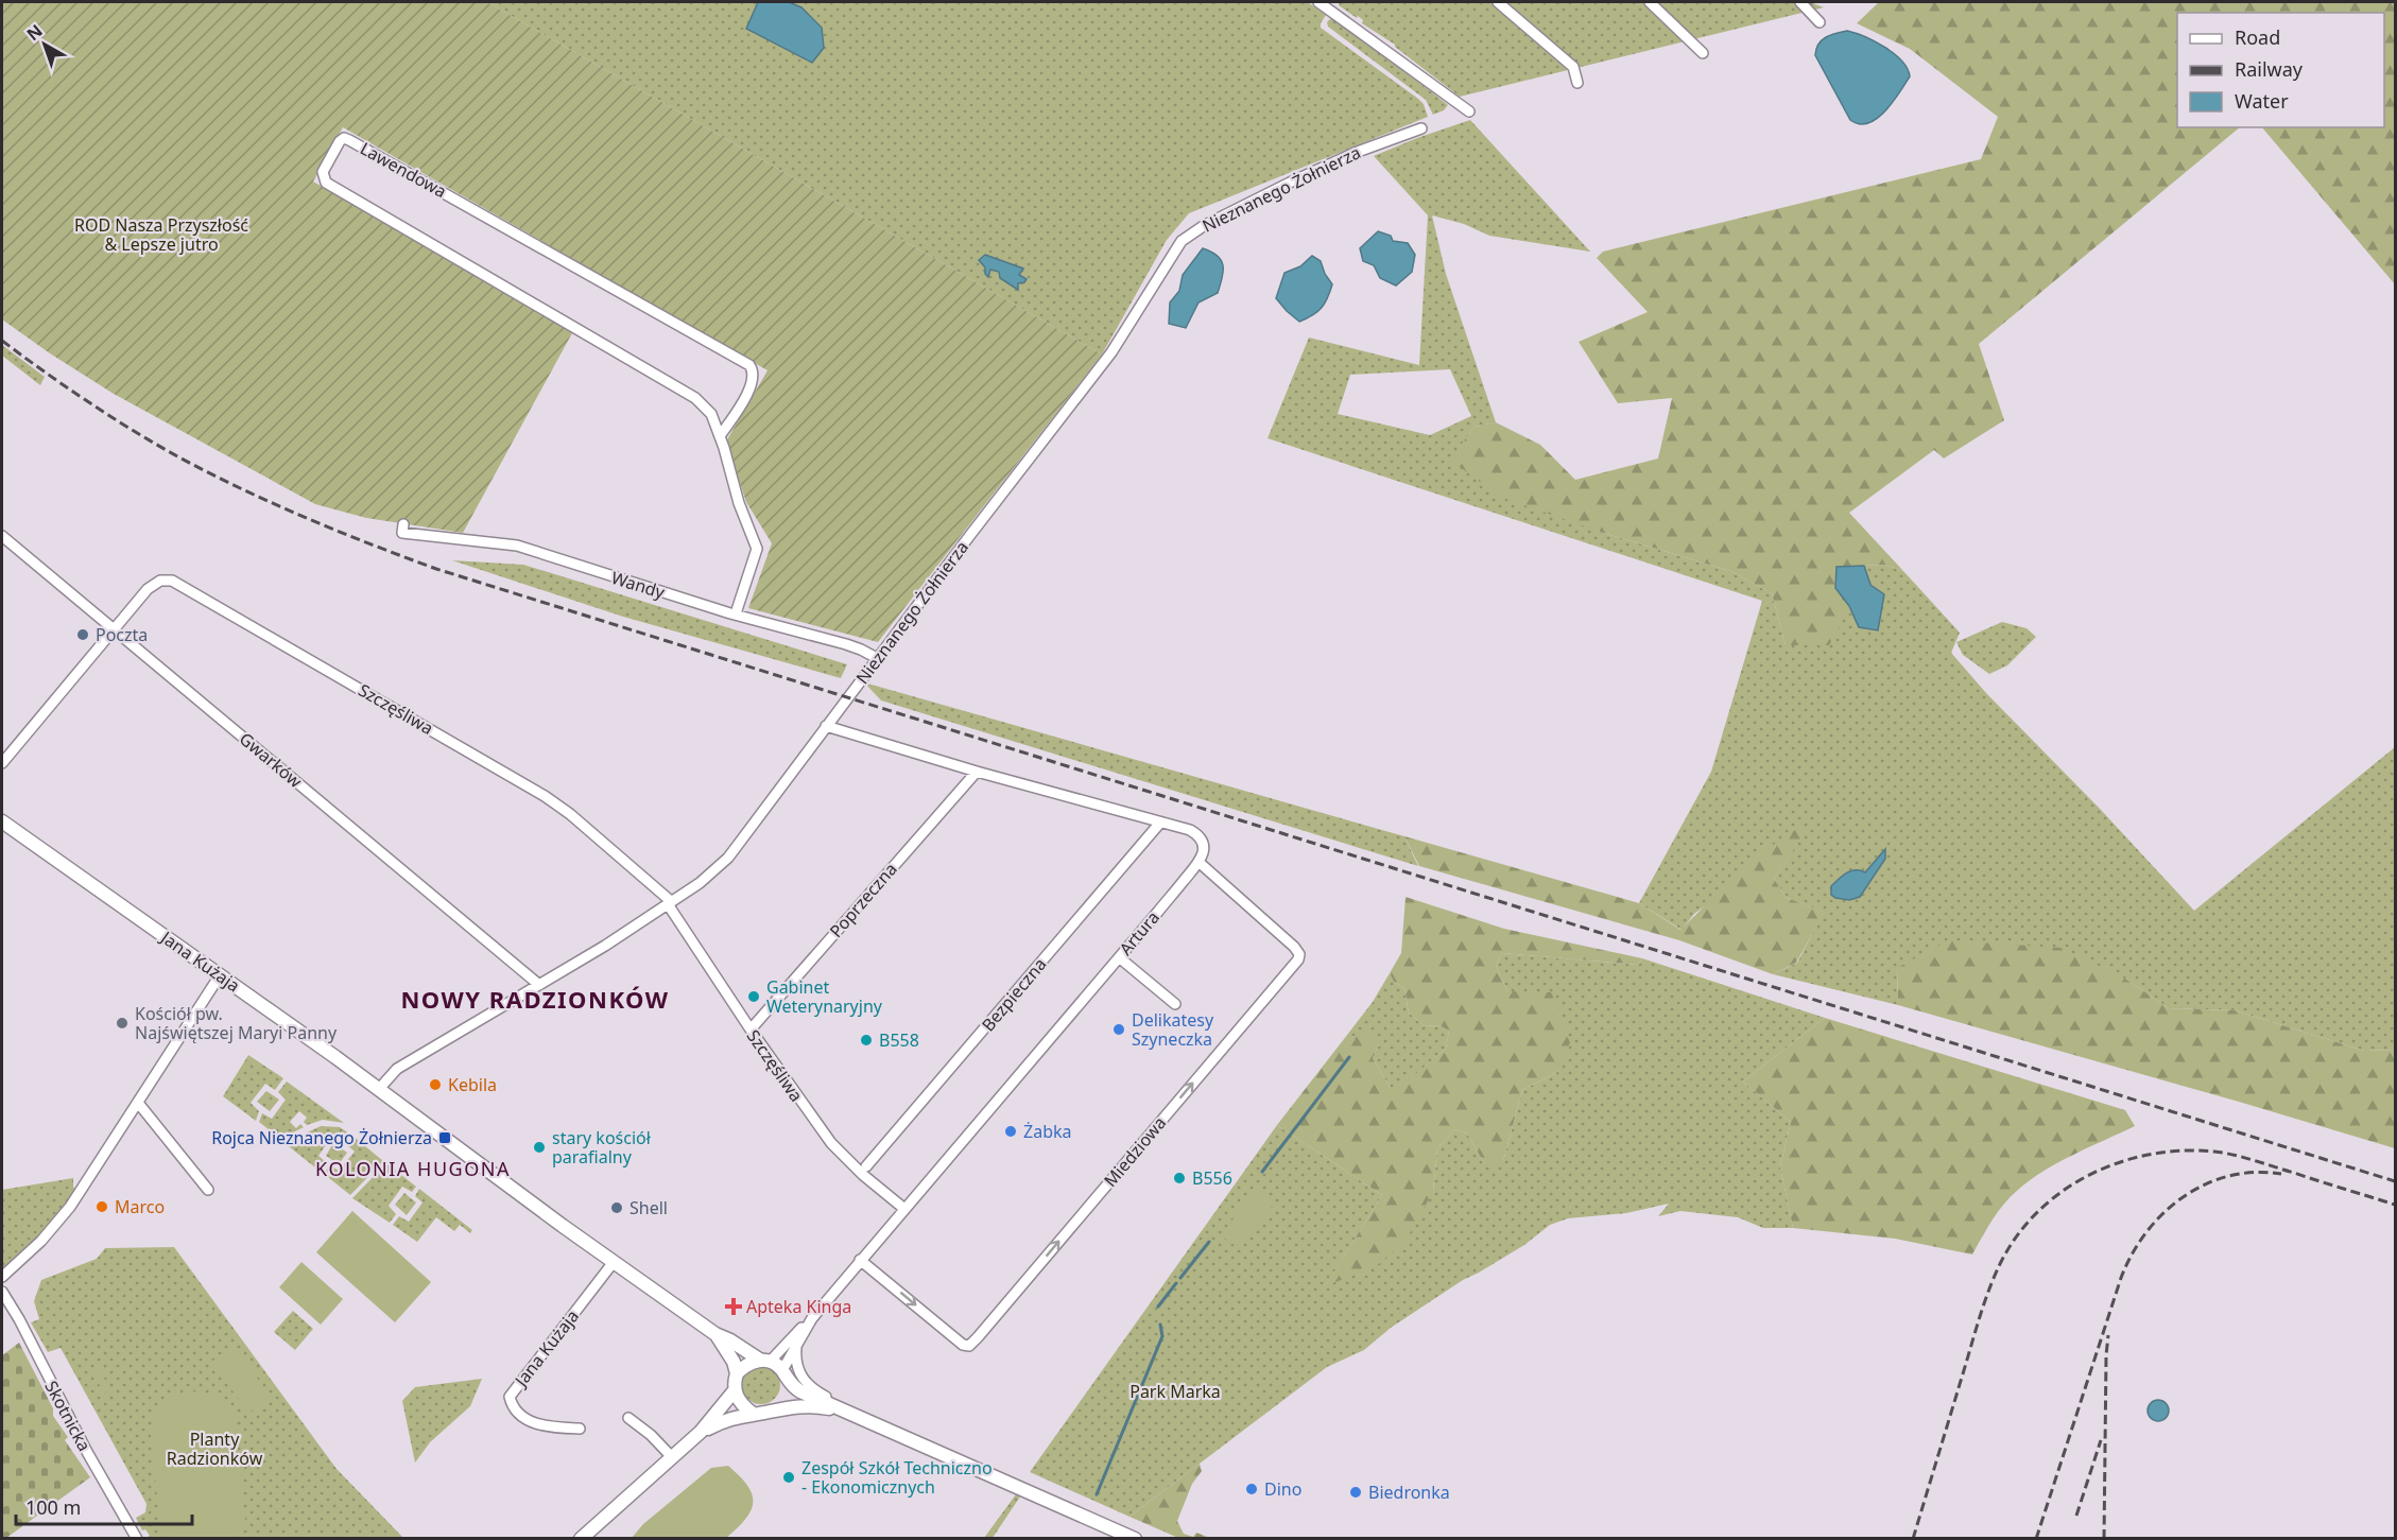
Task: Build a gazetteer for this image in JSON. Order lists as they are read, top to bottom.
{
  "streets": {
    "street": [
      "Lawendowa",
      "Nieznanego Żołnierza",
      "Wandy",
      "Szczęśliwa",
      "Gwarków",
      "Poprzeczna",
      "Artura",
      "Jana Kużaja",
      "Bezpieczna",
      "Miedziowa",
      "Skotnicka"
    ]
  },
  "crossings": [
    ["Lawendowa", "Wandy"],
    ["Nieznanego Żołnierza", "Wandy"],
    ["Nieznanego Żołnierza", "Szczęśliwa"],
    ["Nieznanego Żołnierza", "Gwarków"],
    ["Nieznanego Żołnierza", "Jana Kużaja"],
    ["Szczęśliwa", "Gwarków"],
    ["Szczęśliwa", "Poprzeczna"],
    ["Szczęśliwa", "Artura"],
    ["Artura", "Jana Kużaja"],
    ["Artura", "Miedziowa"]
  ],
  "districts": ["NOWY RADZIONKÓW", "KOLONIA HUGONA"],
  "parks": ["ROD Nasza Przyszłość & Lepsze jutro", "Park Marka", "Planty Radzionków"],
  "places": {
    "other": [
      "Poczta",
      "Gabinet Weterynaryjny",
      "Kościół pw. Najświętszej Maryi Panny",
      "Delikatesy Szyneczka",
      "B558",
      "Kebila",
      "Żabka",
      "stary kościół parafialny",
      "B556",
      "Marco",
      "Shell",
      "Zespół Szkół Techniczno - Ekonomicznych",
      "Dino",
      "Biedronka"
    ],
    "transit": ["Rojca Nieznanego Żołnierza"],
    "health": ["Apteka Kinga"]
  },
  "legend": ["Road", "Railway", "Water"],
  "scale_bar": "100 m",
  "north": "top left"
}
